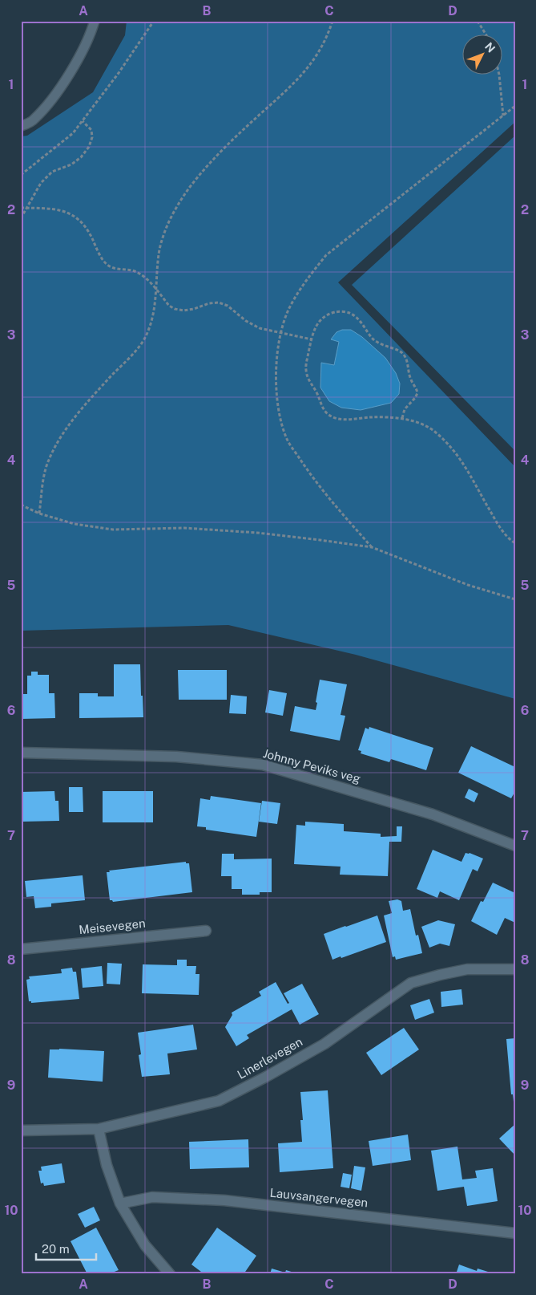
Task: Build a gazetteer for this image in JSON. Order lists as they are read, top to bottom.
{
  "streets": {
    "street": [
      "Johnny Peviks veg",
      "Meisevegen",
      "Linerlevegen",
      "Lauvsangervegen"
    ]
  },
  "scale_bar": "20 m",
  "north": "top right",
  "grid": {
    "columns": [
      "A",
      "B",
      "C",
      "D"
    ],
    "rows": [
      "1",
      "2",
      "3",
      "4",
      "5",
      "6",
      "7",
      "8",
      "9",
      "10"
    ]
  }
}
